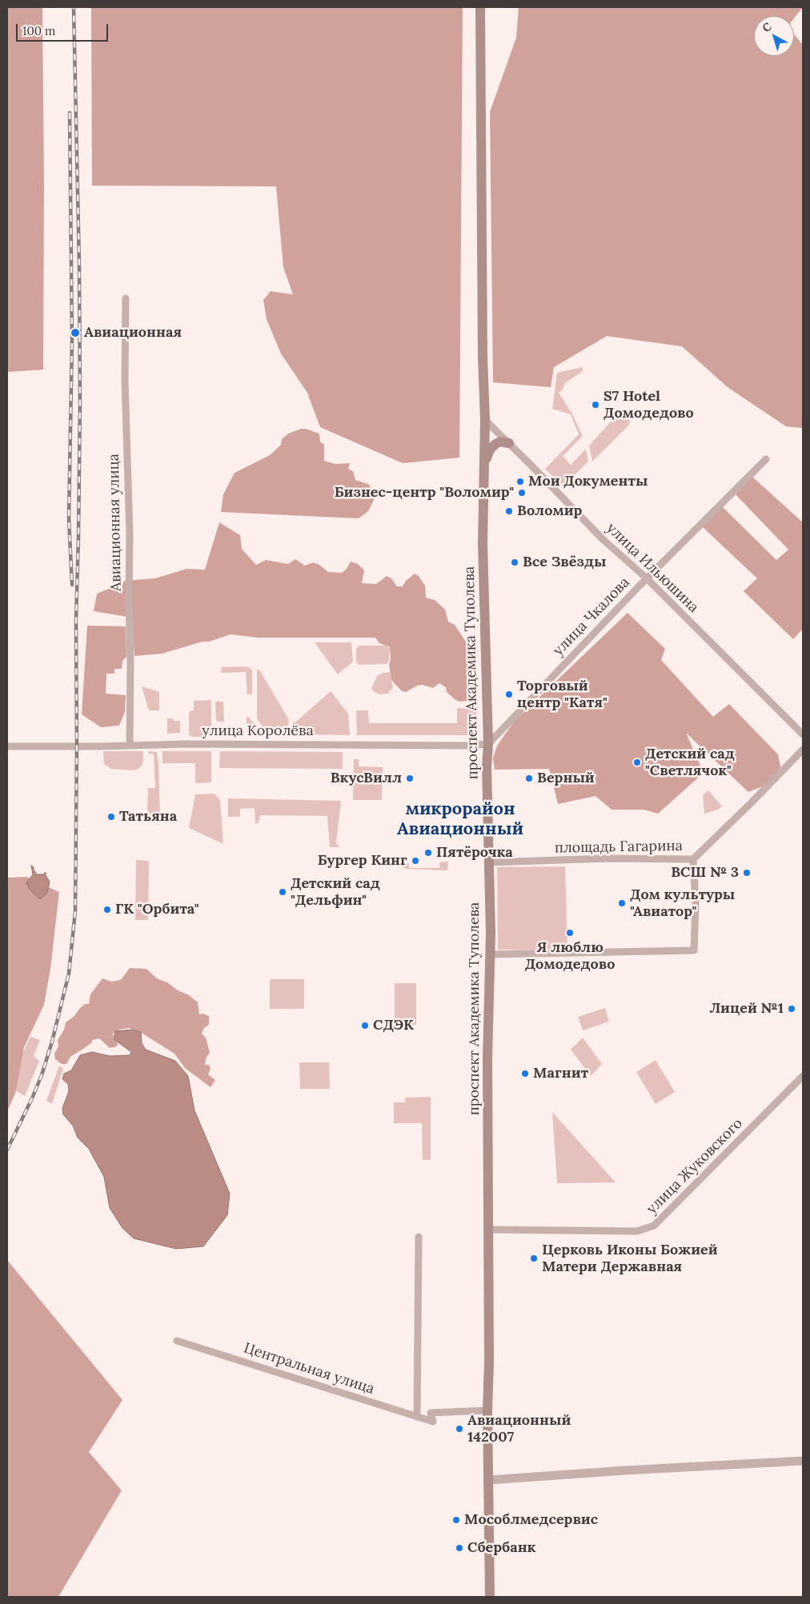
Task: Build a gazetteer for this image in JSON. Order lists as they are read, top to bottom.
{
  "streets": {
    "main road": ["проспект Академика Туполева"],
    "street": [
      "Авиационная улица",
      "улица Ильюшина",
      "улица Чкалова",
      "улица Королёва",
      "площадь Гагарина",
      "улица Жуковского",
      "Центральная улица"
    ]
  },
  "crossings": [
    ["Авиационная улица", "улица Королёва"],
    ["улица Ильюшина", "улица Чкалова"],
    ["улица Ильюшина", "проспект Академика Туполева"],
    ["улица Чкалова", "проспект Академика Туполева"],
    ["улица Чкалова", "улица Королёва"],
    ["проспект Академика Туполева", "улица Королёва"],
    ["проспект Академика Туполева", "площадь Гагарина"],
    ["проспект Академика Туполева", "улица Жуковского"],
    ["проспект Академика Туполева", "Центральная улица"]
  ],
  "districts": ["микрорайон Авиационный"],
  "places": [
    "Авиационная",
    "S7 Hotel Домодедово",
    "Мои Документы",
    "Бизнес-центр \"Воломир\"",
    "Воломир",
    "Все Звёзды",
    "Торговый центр \"Катя\"",
    "Детский сад \"Светлячок\"",
    "ВкусВилл",
    "Верный",
    "Татьяна",
    "Пятёрочка",
    "Бургер Кинг",
    "ВСШ № 3",
    "Детский сад \"Дельфин\"",
    "Дом культуры \"Авиатор\"",
    "ГК \"Орбита\"",
    "Я люблю Домодедово",
    "Лицей №1",
    "СДЭК",
    "Магнит",
    "Церковь Иконы Божией Матери Державная",
    "Авиационный 142007",
    "Мособлмедсервис",
    "Сбербанк"
  ],
  "scale_bar": "100 m",
  "north": "top left"
}
